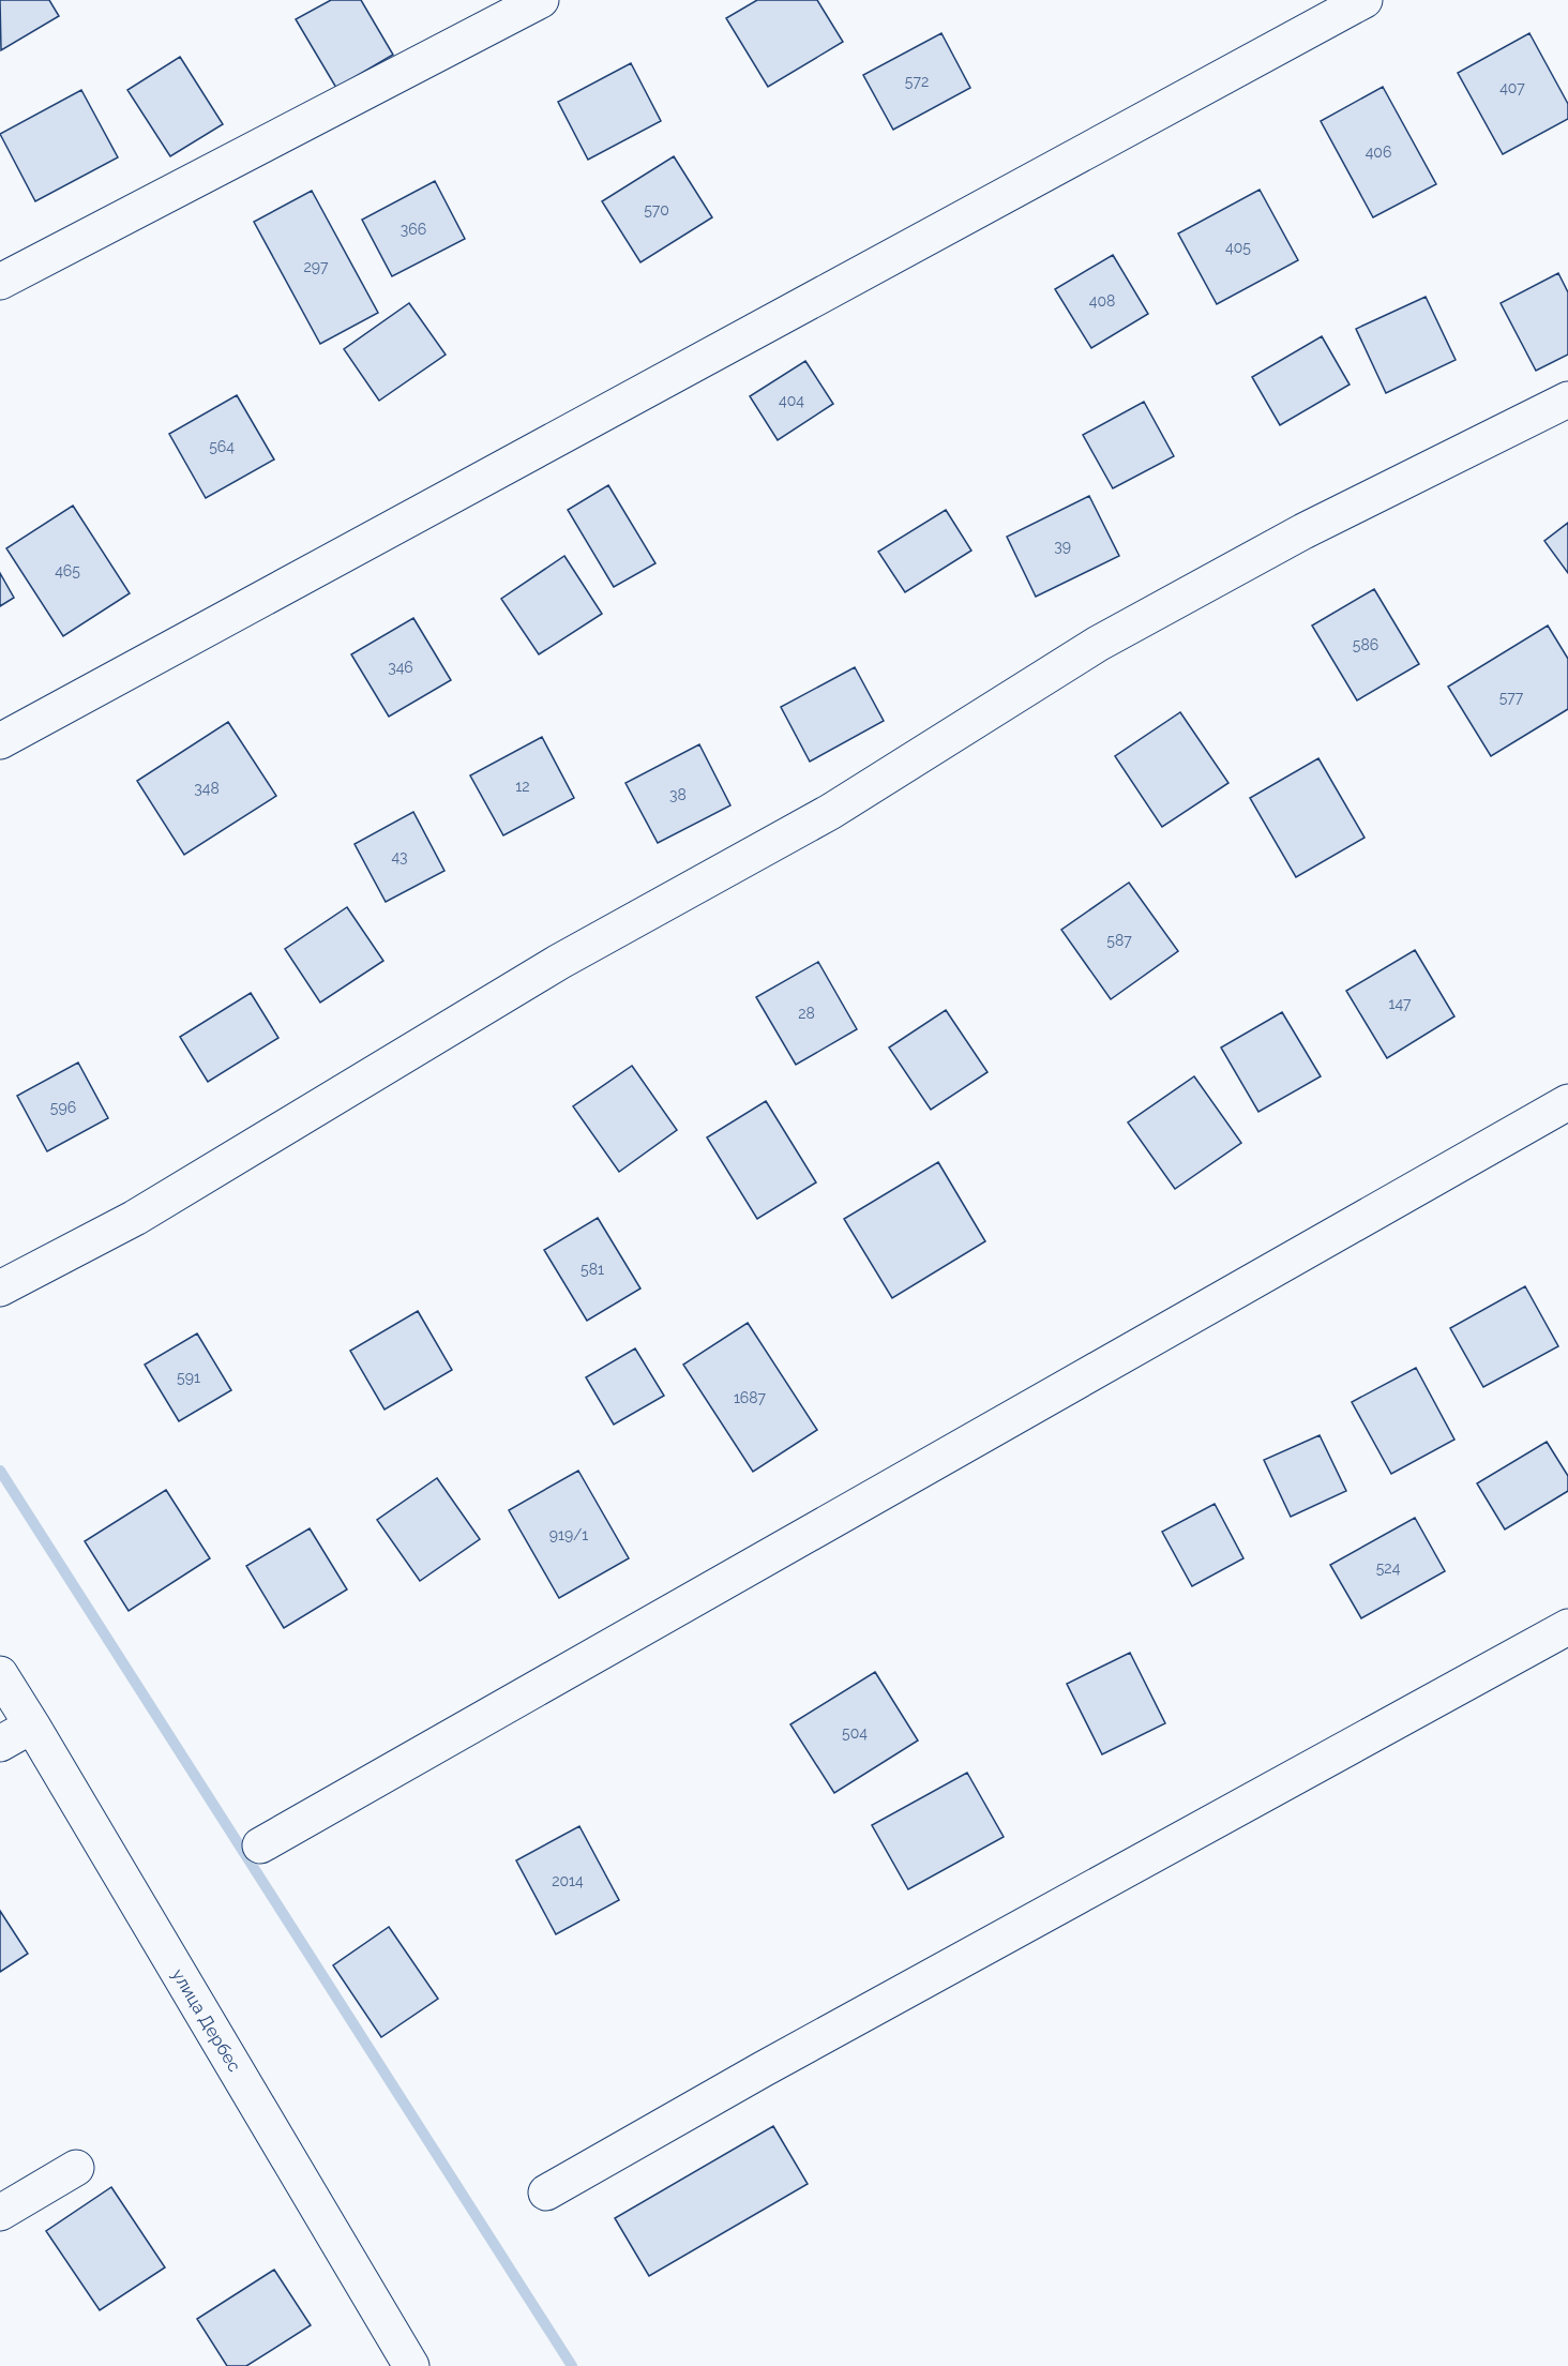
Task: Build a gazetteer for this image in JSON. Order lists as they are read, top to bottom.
{
  "streets": {
    "street": ["улица Дербес"]
  },
  "house_numbers": [
    "572",
    "407",
    "406",
    "570",
    "366",
    "405",
    "297",
    "408",
    "404",
    "564",
    "39",
    "465",
    "586",
    "346",
    "577",
    "12",
    "348",
    "38",
    "43",
    "587",
    "147",
    "28",
    "596",
    "581",
    "591",
    "1687",
    "919/1",
    "524",
    "504",
    "2014"
  ]
}
